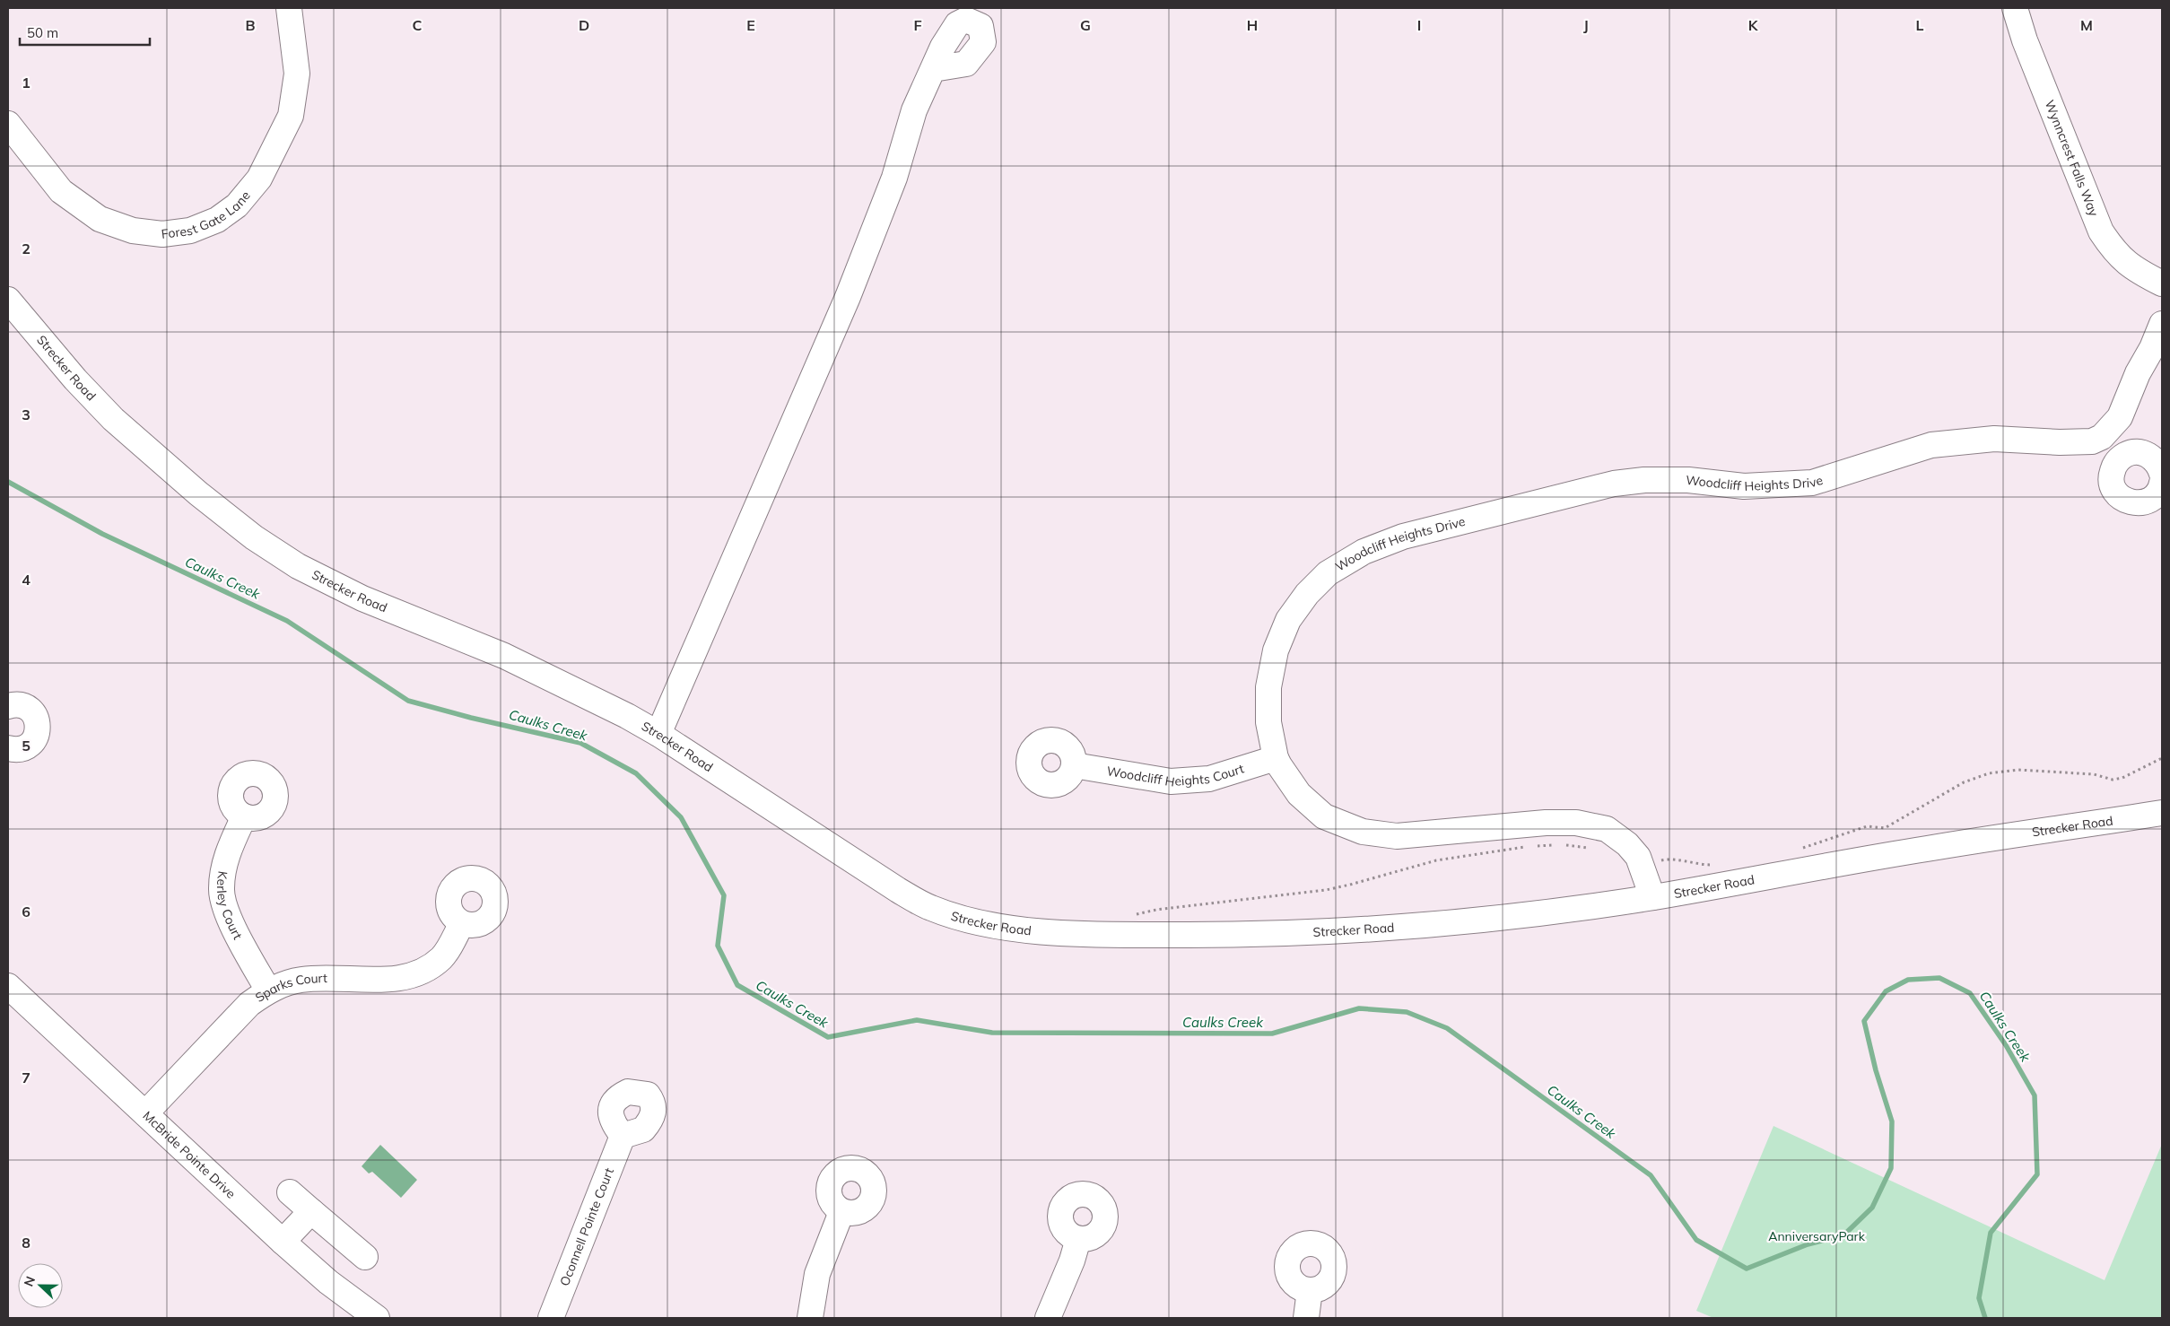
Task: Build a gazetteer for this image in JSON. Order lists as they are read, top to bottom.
{
  "streets": {
    "street": [
      "Wynncrest Falls Way",
      "Forest Gate Lane",
      "Strecker Road",
      "Woodcliff Heights Drive",
      "Woodcliff Heights Court",
      "Kerley Court",
      "Sparks Court",
      "McBride Pointe Drive",
      "Oconnell Pointe Court"
    ]
  },
  "crossings": [
    ["Strecker Road", "Woodcliff Heights Drive"],
    ["Woodcliff Heights Drive", "Woodcliff Heights Court"],
    ["Kerley Court", "Sparks Court"],
    ["Sparks Court", "McBride Pointe Drive"]
  ],
  "water": ["Caulks Creek"],
  "parks": ["AnniversaryPark"],
  "scale_bar": "50 m",
  "north": "left",
  "grid": {
    "columns": [
      "B",
      "C",
      "D",
      "E",
      "F",
      "G",
      "H",
      "I",
      "J",
      "K",
      "L",
      "M"
    ],
    "rows": [
      "1",
      "2",
      "3",
      "4",
      "5",
      "6",
      "7",
      "8"
    ]
  }
}
